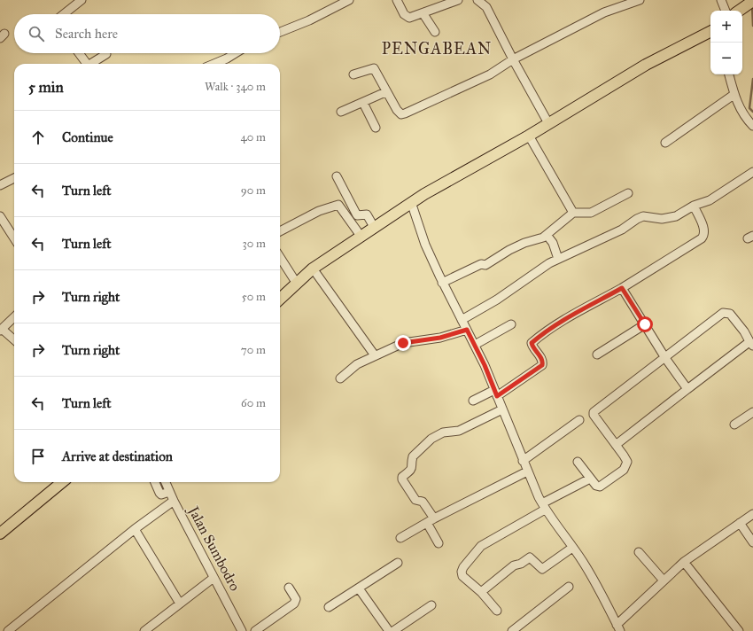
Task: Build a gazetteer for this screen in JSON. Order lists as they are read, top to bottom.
{
  "streets": {
    "street": ["Jalan Sumbodro"]
  },
  "districts": ["PENGABEAN"],
  "page": {
    "map_buttons": ["+", "−"],
    "search": "Search here",
    "heading": ["5 min", "Walk · 340 m"],
    "list": [
      ["Continue", "40 m"],
      ["Turn left", "90 m"],
      ["Turn left", "30 m"],
      ["Turn right", "50 m"],
      ["Turn right", "70 m"],
      ["Turn left", "60 m"],
      "Arrive at destination"
    ]
  }
}
